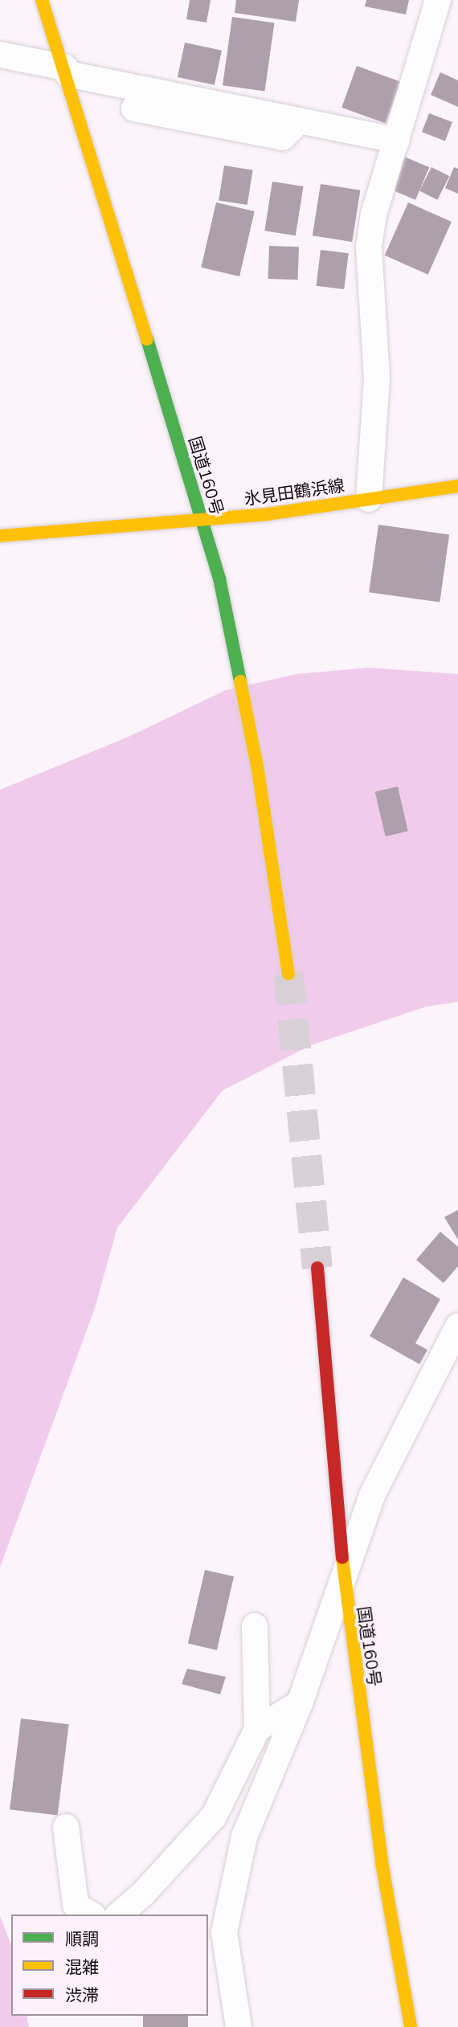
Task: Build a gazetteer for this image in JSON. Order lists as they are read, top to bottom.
{
  "streets": {
    "main road": ["国道160号", "氷見田鶴浜線"]
  },
  "crossings": [
    ["国道160号", "氷見田鶴浜線"]
  ],
  "legend": ["順調", "混雑", "渋滞"]
}
